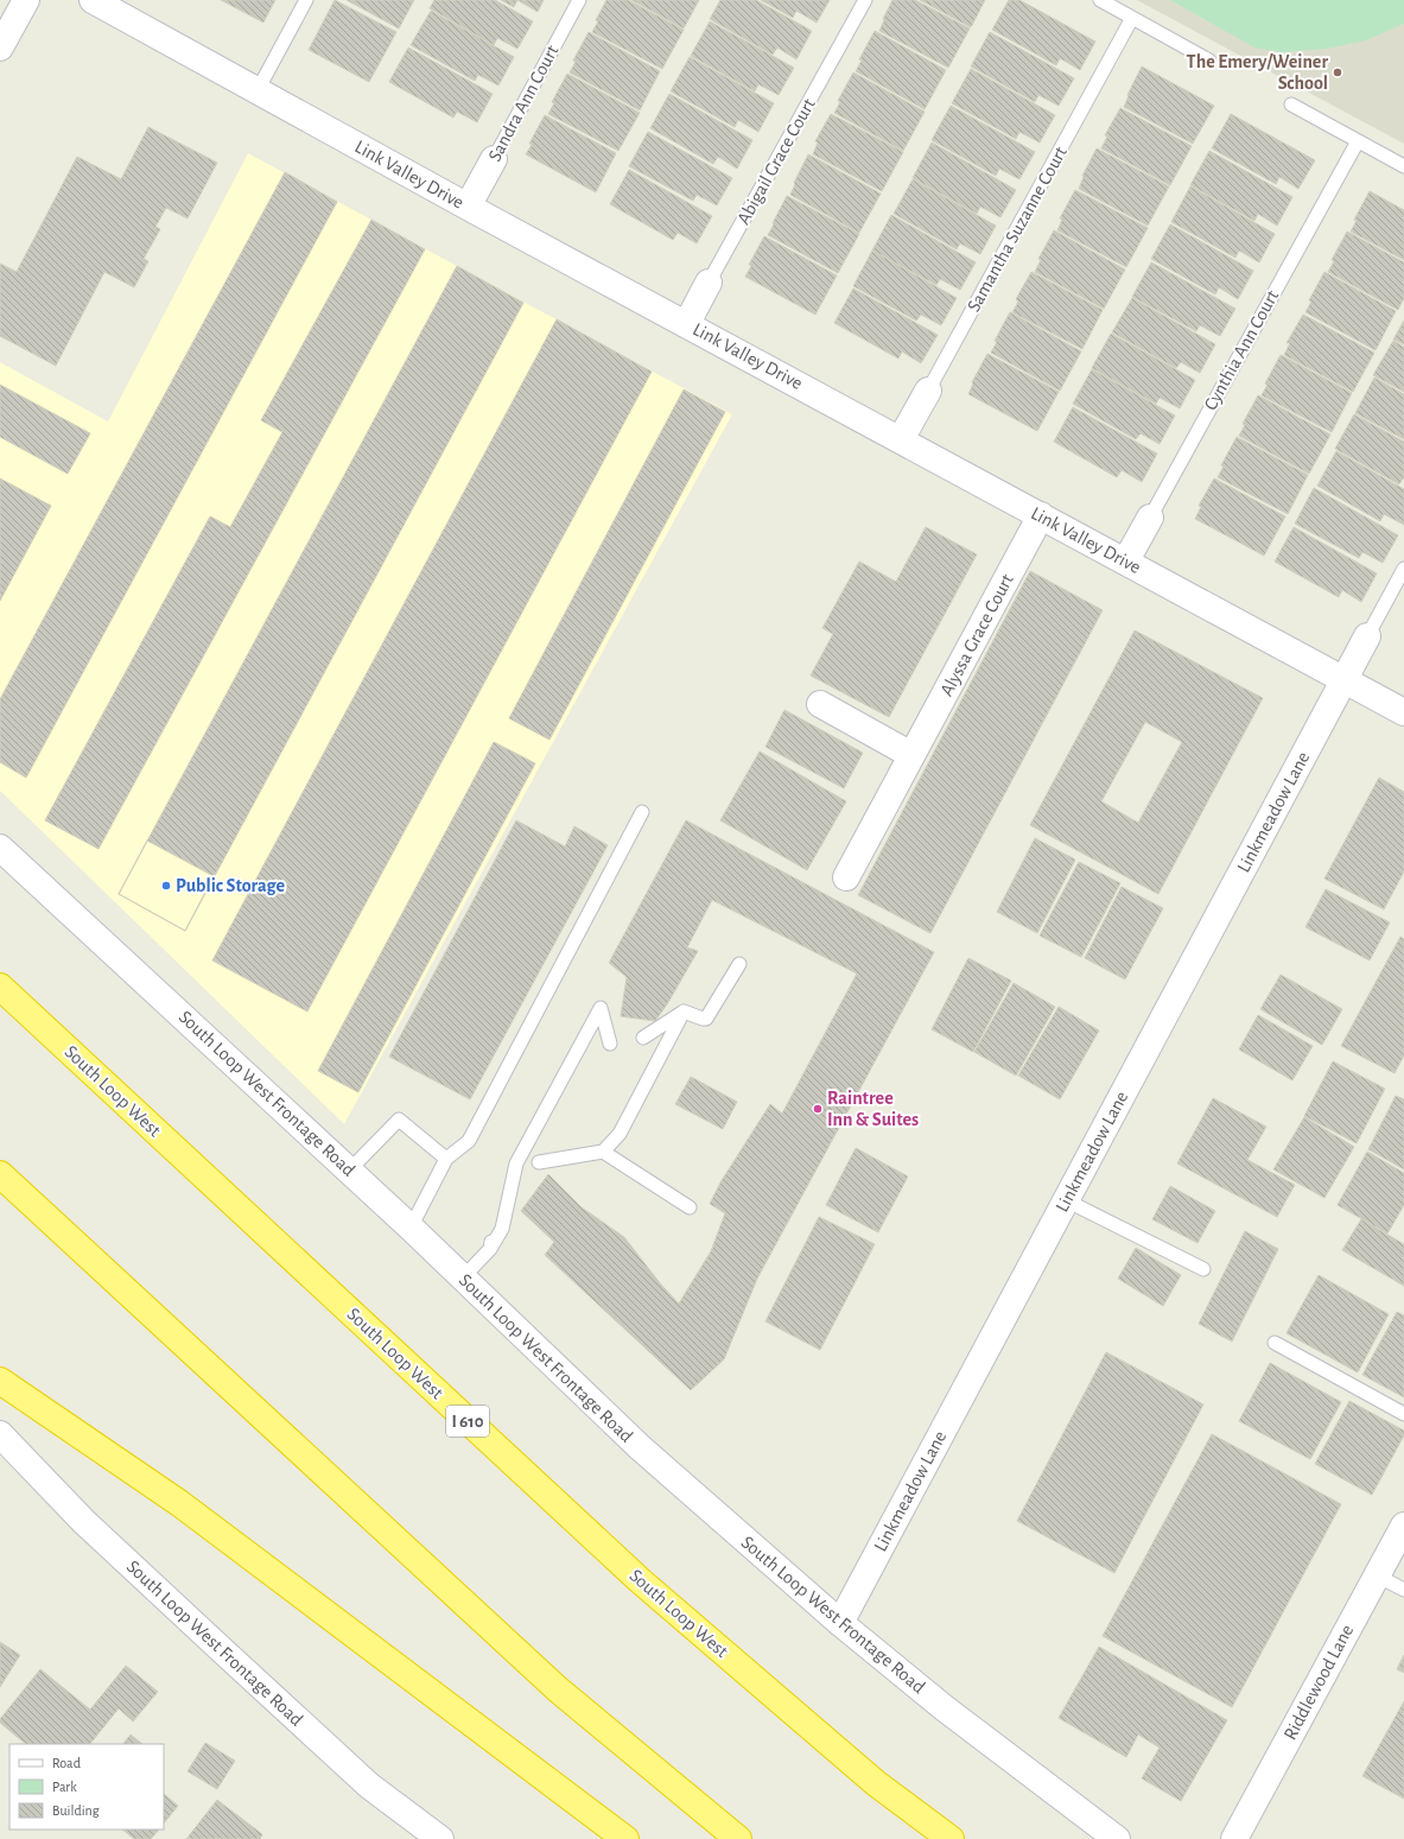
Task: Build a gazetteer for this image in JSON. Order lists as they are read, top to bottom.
{
  "streets": {
    "highway": ["South Loop West", "I 610"],
    "street": [
      "Sandra Ann Court",
      "Abigail Grace Court",
      "Link Valley Drive",
      "Samantha Suzanne Court",
      "Cynthia Ann Court",
      "Alyssa Grace Court",
      "Linkmeadow Lane",
      "South Loop West Frontage Road",
      "Riddlewood Lane"
    ]
  },
  "crossings": [
    ["Sandra Ann Court", "Link Valley Drive"],
    ["Abigail Grace Court", "Link Valley Drive"],
    ["Link Valley Drive", "Samantha Suzanne Court"],
    ["Link Valley Drive", "Cynthia Ann Court"],
    ["Link Valley Drive", "Alyssa Grace Court"],
    ["Link Valley Drive", "Linkmeadow Lane"],
    ["Linkmeadow Lane", "South Loop West Frontage Road"]
  ],
  "places": ["The Emery/Weiner School", "Public Storage", "Raintree Inn & Suites"],
  "legend": ["Road", "Park", "Building"]
}
